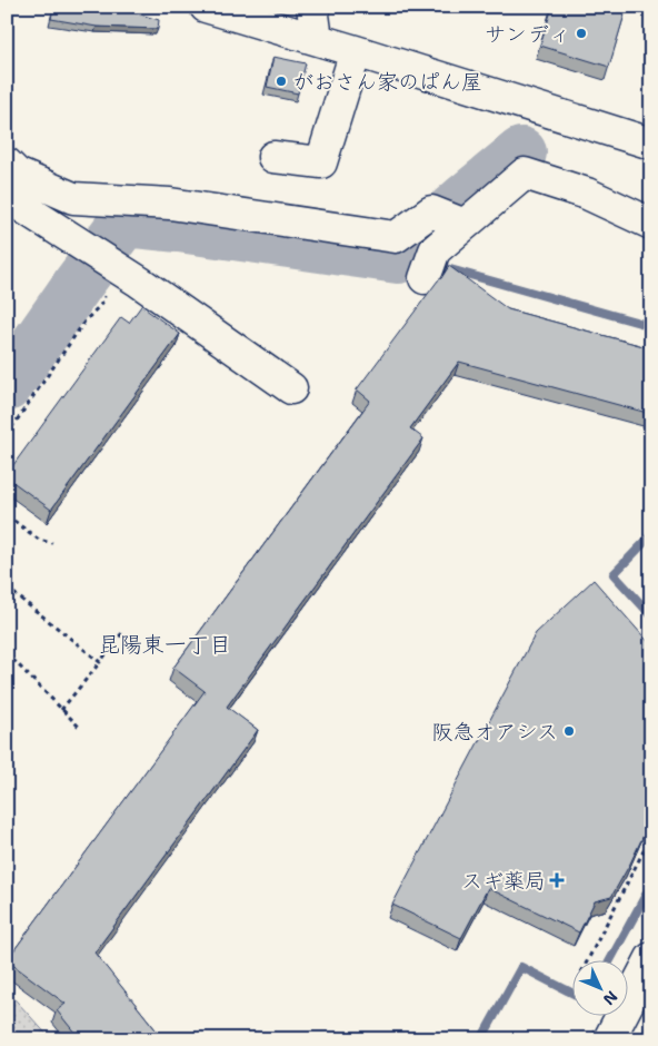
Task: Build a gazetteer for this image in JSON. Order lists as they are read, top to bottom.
{
  "districts": ["昆陽東一丁目"],
  "places": {
    "other": ["サンディ", "がおさん家のぱん屋", "阪急オアシス"],
    "health": ["スギ薬局"]
  },
  "north": "bottom right"
}
